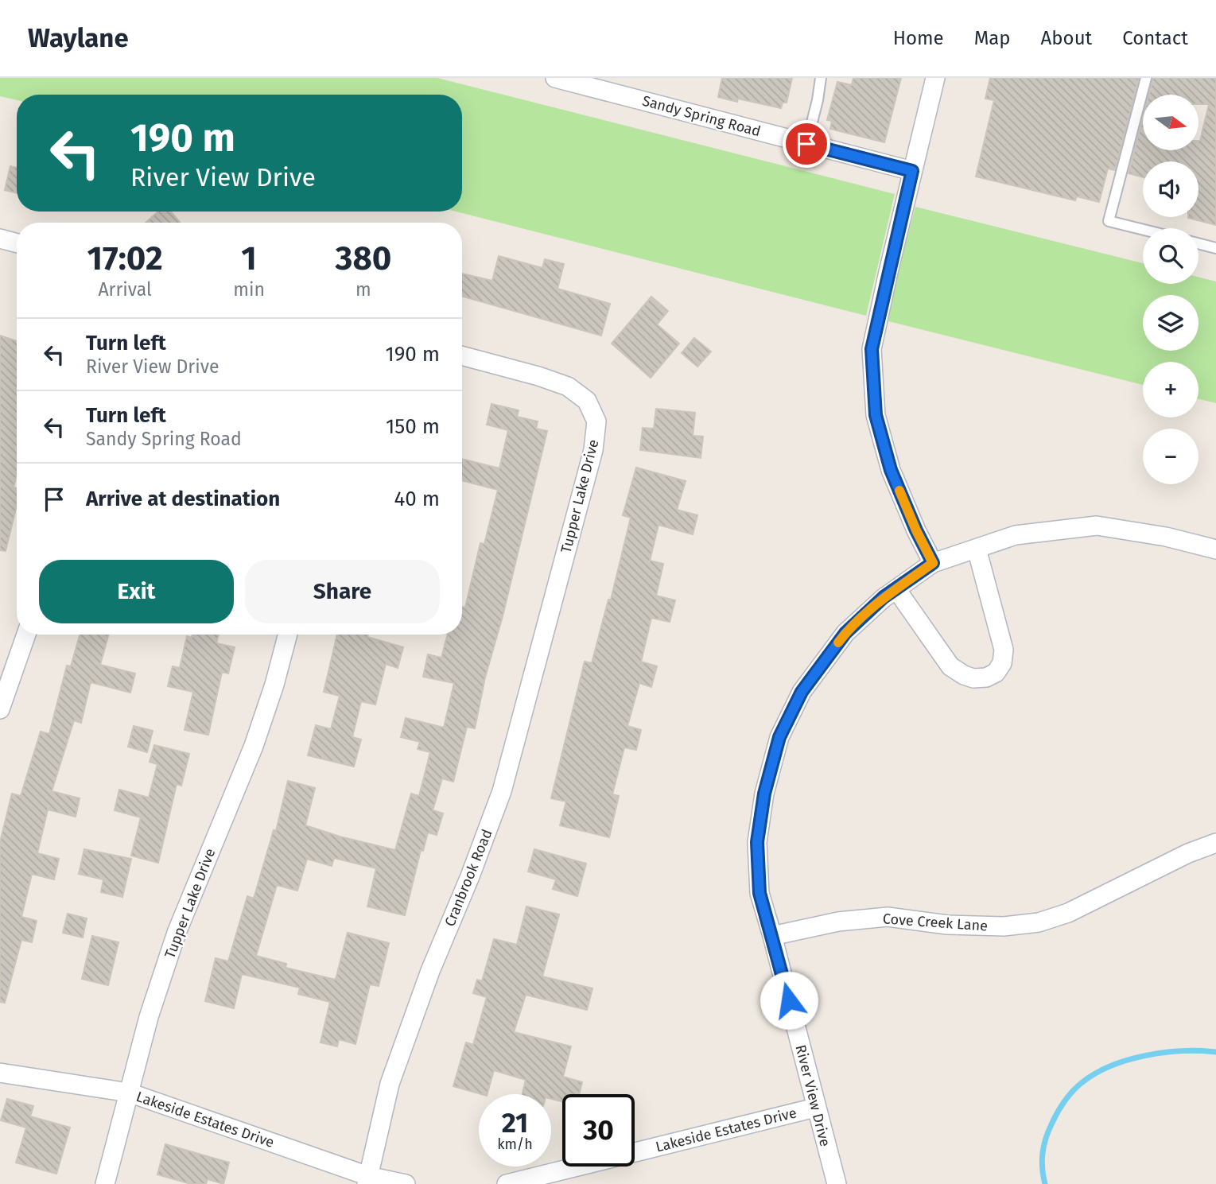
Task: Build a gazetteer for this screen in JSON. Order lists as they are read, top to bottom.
{
  "streets": {
    "street": [
      "Sandy Spring Road",
      "Tupper Lake Drive",
      "Cranbrook Road",
      "Cove Creek Lane",
      "River View Drive",
      "Lakeside Estates Drive"
    ]
  },
  "crossings": [
    ["Tupper Lake Drive", "Cranbrook Road"],
    ["Tupper Lake Drive", "Lakeside Estates Drive"],
    ["Cranbrook Road", "Lakeside Estates Drive"],
    ["Cove Creek Lane", "River View Drive"],
    ["River View Drive", "Lakeside Estates Drive"]
  ],
  "north": "right",
  "page": {
    "header": "Waylane",
    "nav": [
      "Home",
      "Map",
      "About",
      "Contact"
    ],
    "map_buttons": ["+", "−"],
    "turn": ["190 m", "River View Drive"],
    "eta": [
      "17:02",
      "Arrival",
      "1",
      "min",
      "380",
      "m"
    ],
    "list": [
      {
        "name": "Turn left",
        "note": "River View Drive",
        "value": "190 m"
      },
      {
        "name": "Turn left",
        "note": "Sandy Spring Road",
        "value": "150 m"
      },
      {
        "name": "Arrive at destination",
        "value": "40 m"
      }
    ],
    "buttons": ["Exit", "Share"],
    "speed": "21 km/h",
    "limit": "30"
  }
}
